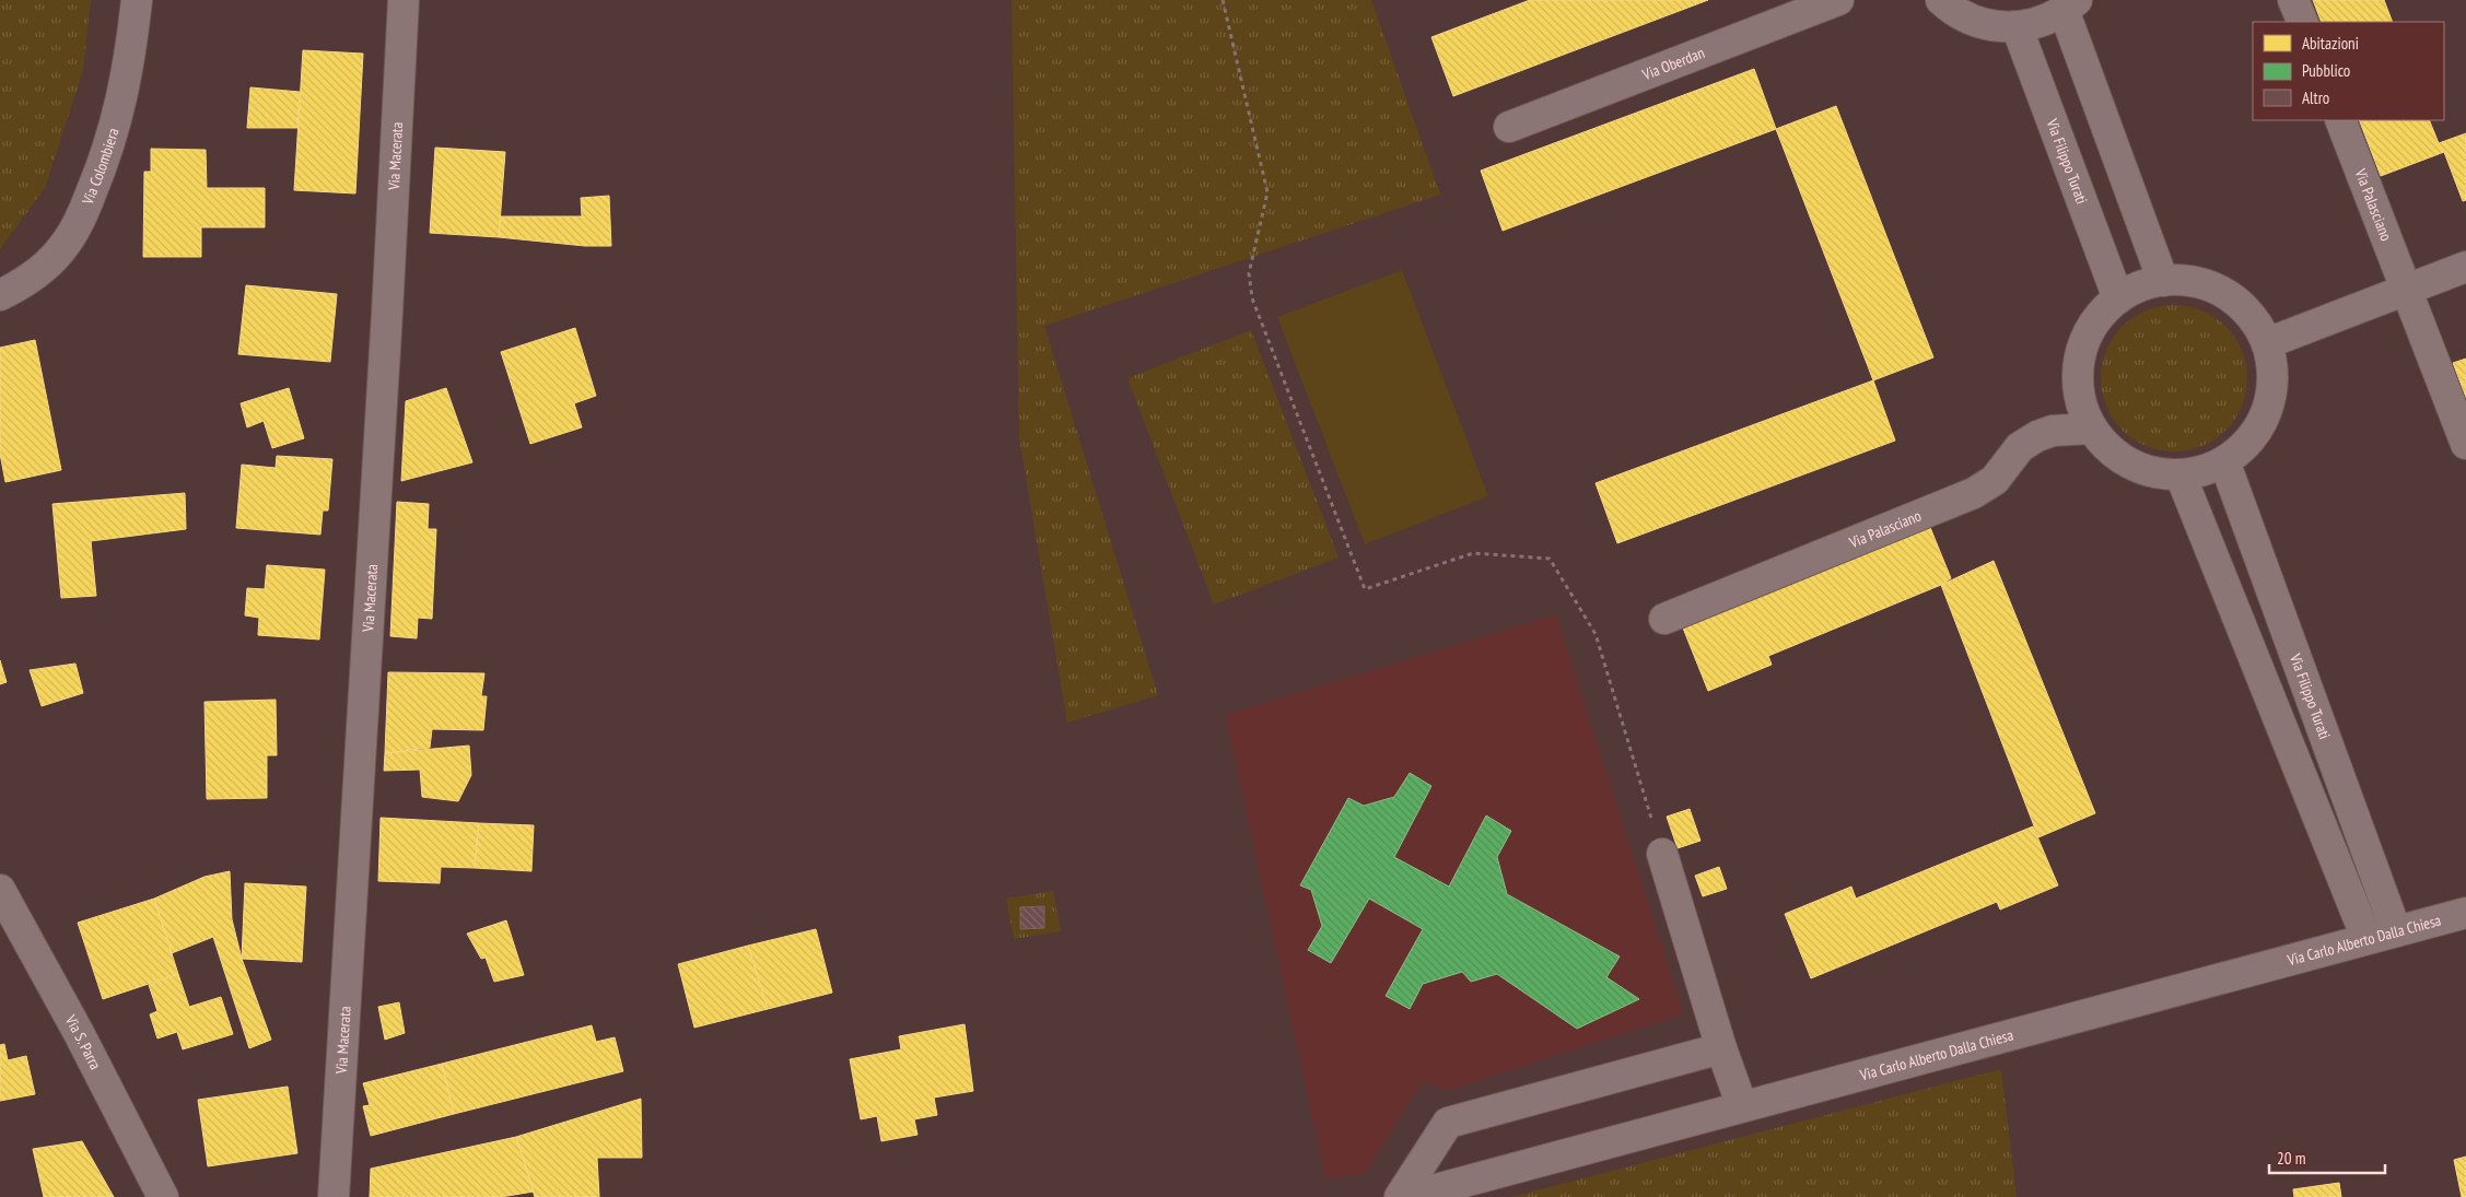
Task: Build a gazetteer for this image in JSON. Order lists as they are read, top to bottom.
{
  "streets": {
    "street": [
      "Via Oberdan",
      "Via Macerata",
      "Via Filippo Turati",
      "Via Colombiera",
      "Via Palasciano",
      "Via Carlo Alberto Dalla Chiesa",
      "Via S. Parra"
    ]
  },
  "crossings": [
    ["Via Filippo Turati", "Via Palasciano"],
    ["Via Filippo Turati", "Via Carlo Alberto Dalla Chiesa"]
  ],
  "legend": ["Abitazioni", "Pubblico", "Altro"],
  "scale_bar": "20 m"
}
